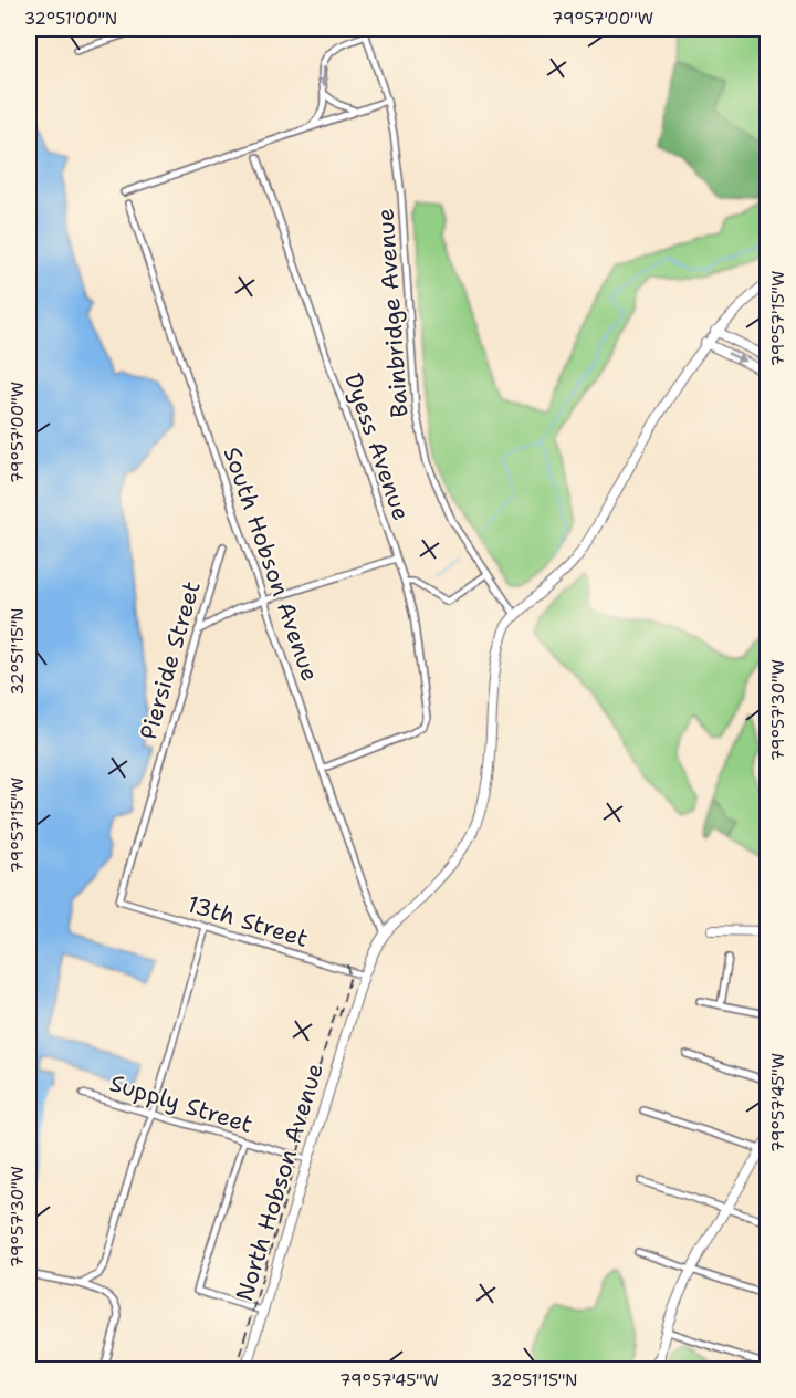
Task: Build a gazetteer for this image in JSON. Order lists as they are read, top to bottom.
{
  "streets": {
    "street": [
      "Bainbridge Avenue",
      "Dyess Avenue",
      "South Hobson Avenue",
      "Pierside Street",
      "13th Street",
      "Supply Street",
      "North Hobson Avenue"
    ]
  },
  "crossings": [
    ["Bainbridge Avenue", "North Hobson Avenue"],
    ["Dyess Avenue", "South Hobson Avenue"],
    ["South Hobson Avenue", "North Hobson Avenue"],
    ["Pierside Street", "13th Street"],
    ["13th Street", "North Hobson Avenue"],
    ["Supply Street", "North Hobson Avenue"]
  ],
  "coordinates": [
    "32°51'00\"N",
    "79°57'00\"W",
    "79°57'15\"W",
    "32°51'15\"N",
    "79°57'30\"W",
    "79°57'45\"W"
  ]
}
